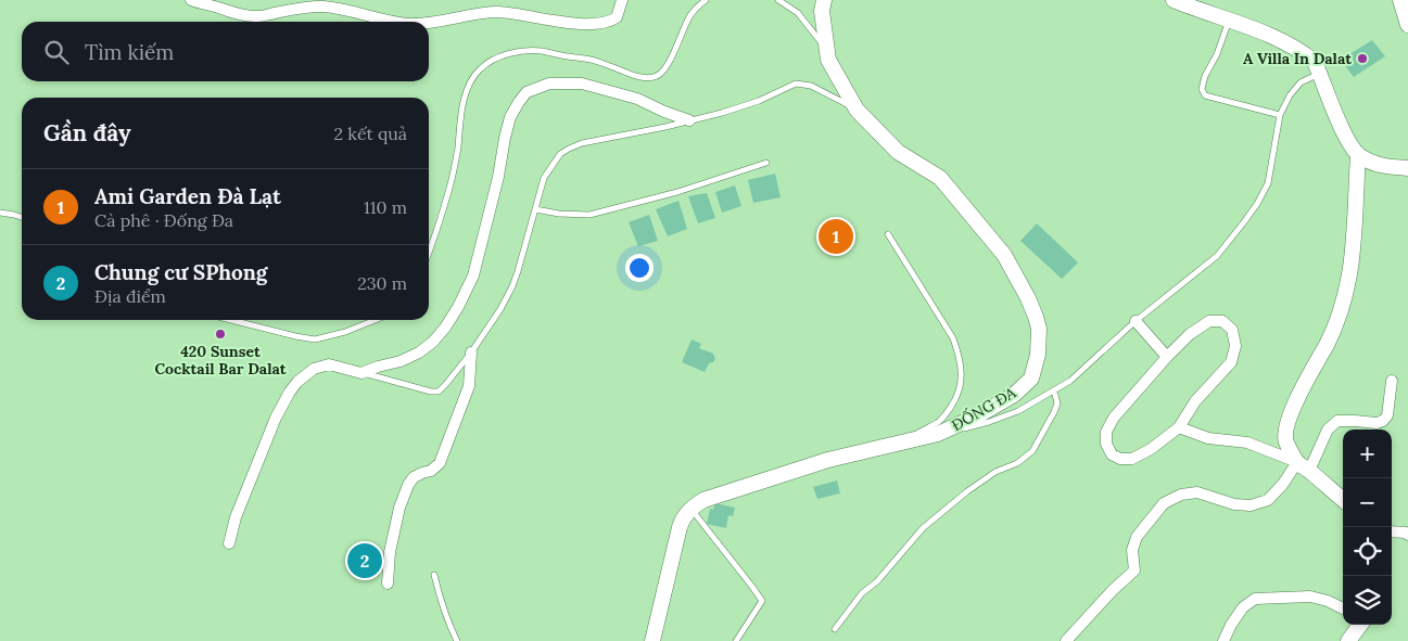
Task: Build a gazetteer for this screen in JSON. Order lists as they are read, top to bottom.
{
  "streets": {
    "street": ["ĐỐNG ĐA"]
  },
  "places": ["A Villa In Dalat", "420 Sunset Cocktail Bar Dalat"],
  "page": {
    "search": "Tìm kiếm",
    "heading": ["Gần đây", "2 kết quả"],
    "list": [
      {
        "mark": "1",
        "name": "Ami Garden Đà Lạt",
        "note": "Cà phê · Đống Đa",
        "value": "110 m"
      },
      {
        "mark": "2",
        "name": "Chung cư SPhong",
        "note": "Địa điểm",
        "value": "230 m"
      }
    ],
    "pins": ["1", "2"],
    "map_buttons": ["+", "−"]
  }
}
